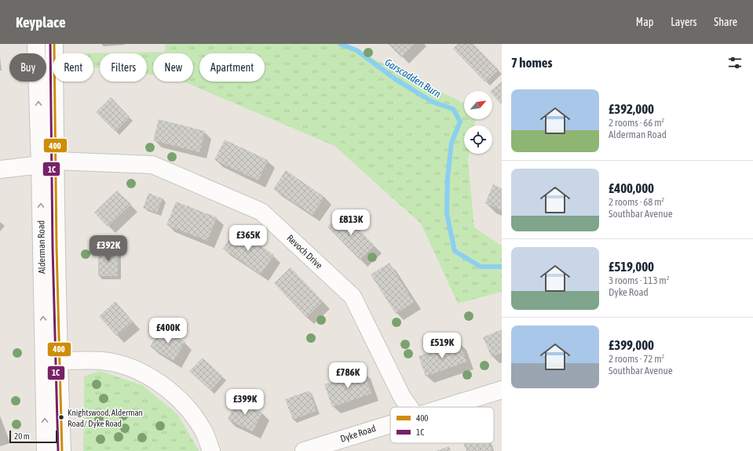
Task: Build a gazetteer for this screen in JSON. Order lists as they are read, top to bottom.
{
  "streets": {
    "street": ["Alderman Road", "Revoch Drive", "Dyke Road"]
  },
  "crossings": [
    ["Alderman Road", "Revoch Drive"]
  ],
  "water": ["Garscadden Burn"],
  "places": ["Knightswood, Alderman Road/ Dyke Road"],
  "lines": ["transit line 400", "transit line 1C"],
  "legend": ["400", "1C"],
  "scale_bar": "20 m",
  "north": "top right",
  "page": {
    "header": "Keyplace",
    "nav": ["Map", "Layers", "Share"],
    "heading": "7 homes",
    "chip": [
      "Buy",
      "Rent",
      "Filters",
      "New",
      "Apartment"
    ],
    "list": [
      {
        "name": "£392,000",
        "note": "2 rooms · 66 m² · Alderman Road"
      },
      {
        "name": "£400,000",
        "note": "2 rooms · 68 m² · Southbar Avenue"
      },
      {
        "name": "£519,000",
        "note": "3 rooms · 113 m² · Dyke Road"
      },
      {
        "name": "£399,000",
        "note": "2 rooms · 72 m² · Southbar Avenue"
      }
    ],
    "price": [
      "£813K",
      "£365K",
      "£392K",
      "£400K",
      "£519K",
      "£786K",
      "£399K"
    ],
    "scale": "20 m"
  }
}
